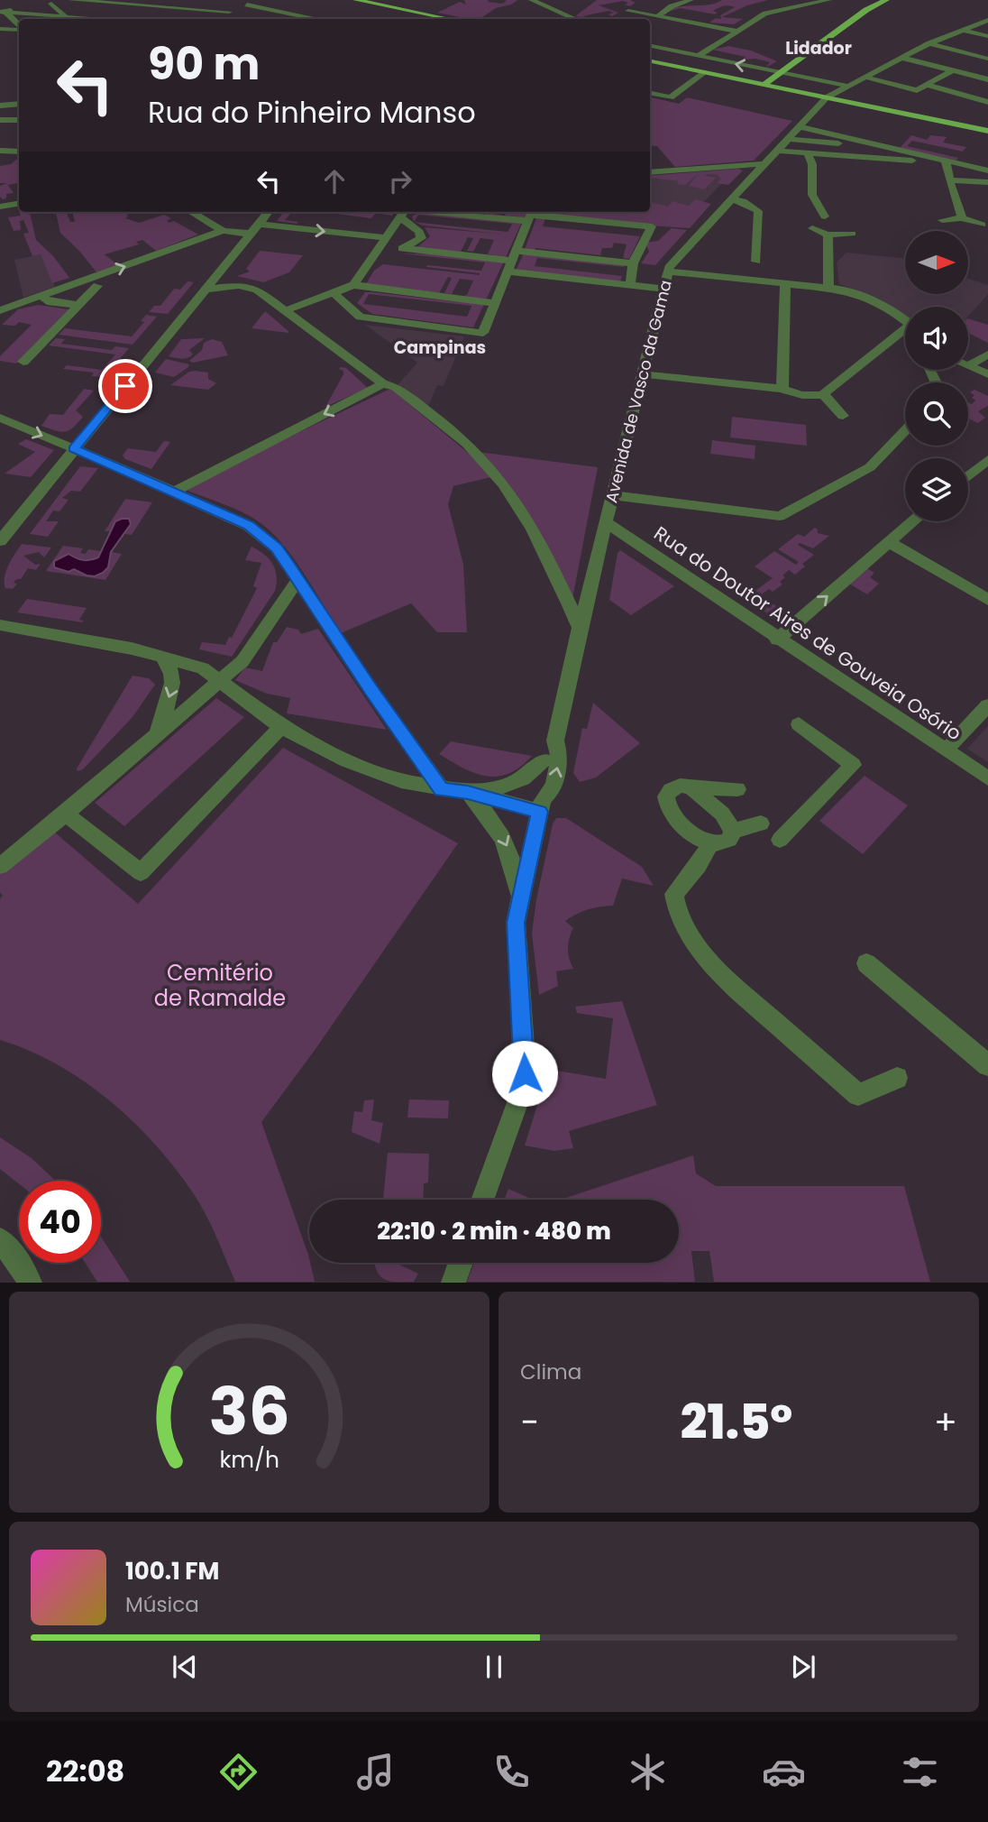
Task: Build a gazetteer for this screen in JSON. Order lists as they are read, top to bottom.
{
  "streets": {
    "street": ["Avenida de Vasco da Gama", "Rua do Doutor Aires de Gouveia Osório"]
  },
  "crossings": [
    ["Avenida de Vasco da Gama", "Rua do Doutor Aires de Gouveia Osório"]
  ],
  "districts": ["Lidador", "Campinas"],
  "parks": ["Cemitério de Ramalde"],
  "north": "right",
  "page": {
    "turn": ["90 m", "Rua do Pinheiro Manso"],
    "limit": "40",
    "trip": "22:10 · 2 min · 480 m",
    "tile": "Clima",
    "heat": ["−", "21.5°", "+"],
    "song": ["100.1 FM", "Música"],
    "tabs": "22:08",
    "gauge": ["36", "km/h"]
  }
}
